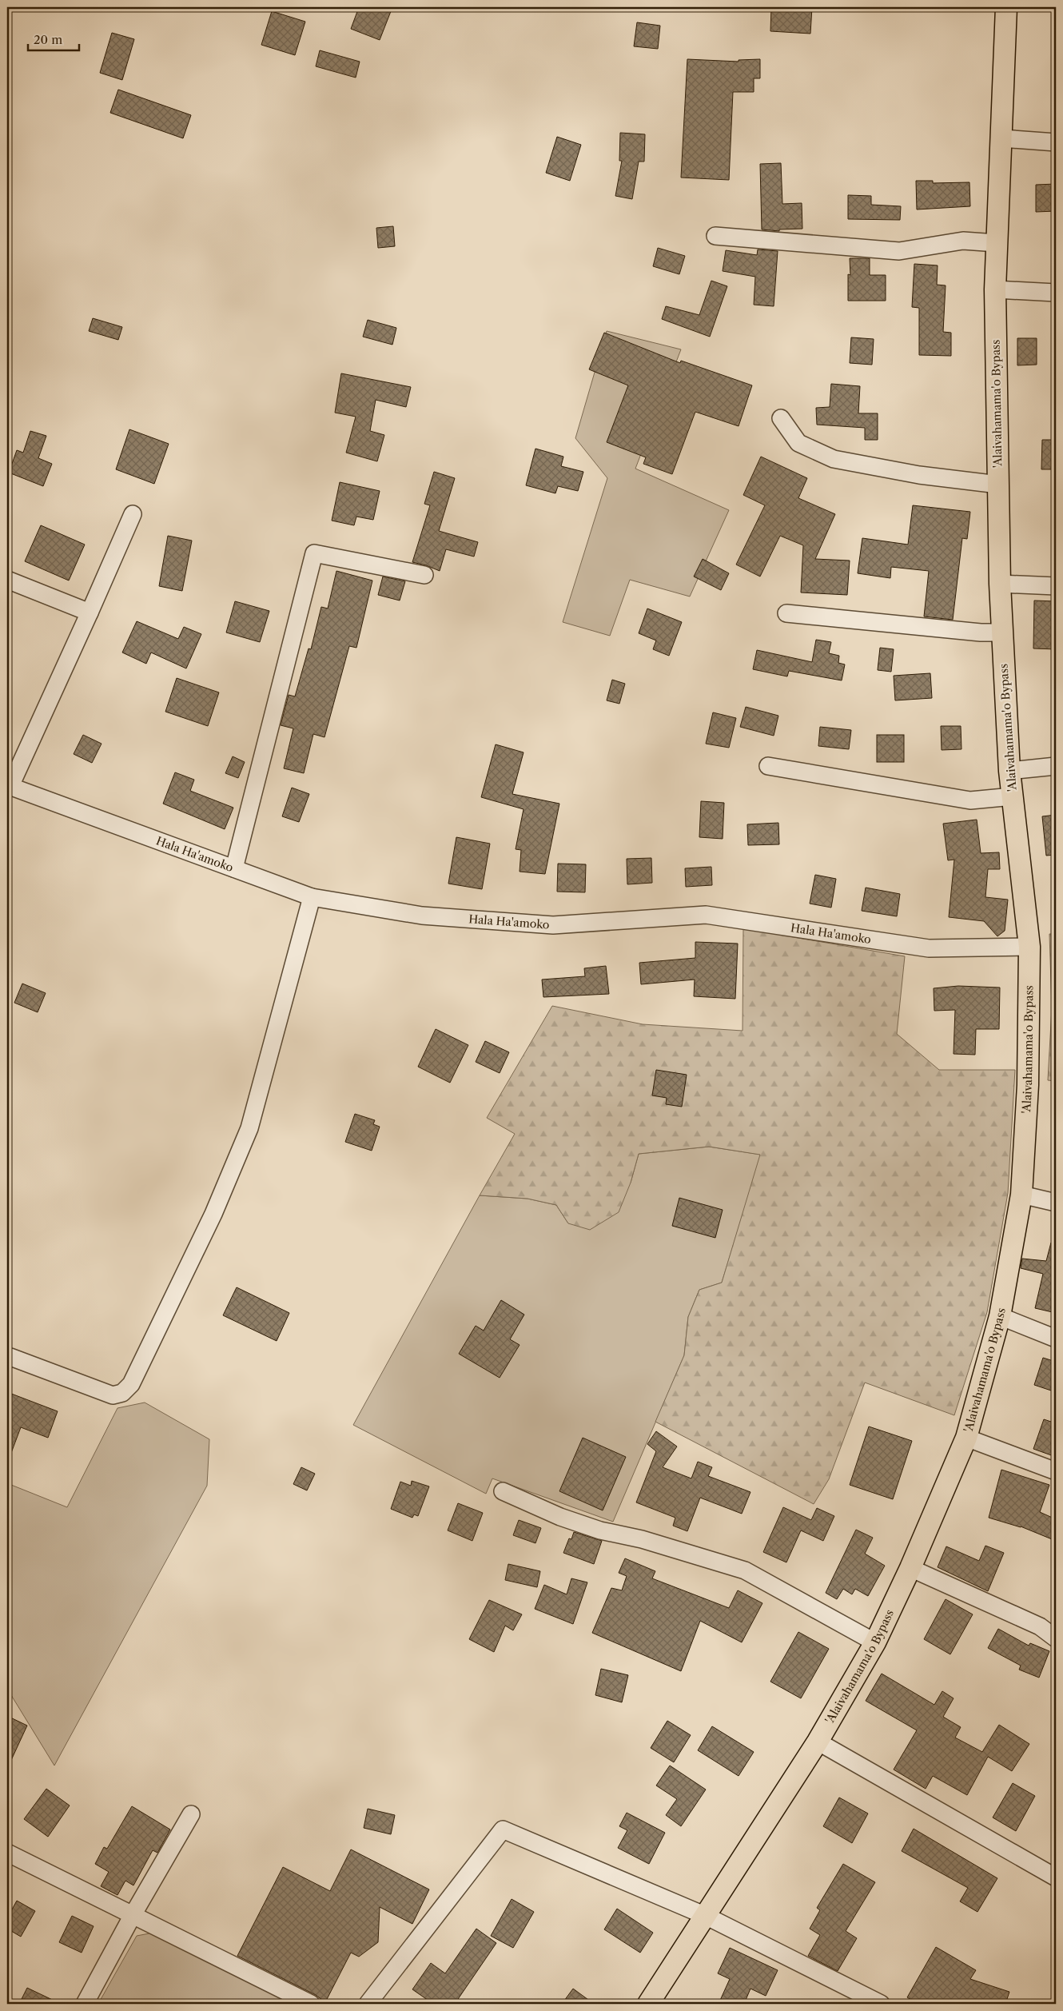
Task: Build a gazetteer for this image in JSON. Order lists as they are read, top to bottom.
{
  "streets": {
    "main road": ["'Alaivahamama'o Bypass"],
    "street": ["Hala Ha'amoko"]
  },
  "crossings": [
    ["'Alaivahamama'o Bypass", "Hala Ha'amoko"]
  ],
  "scale_bar": "20 m"
}
